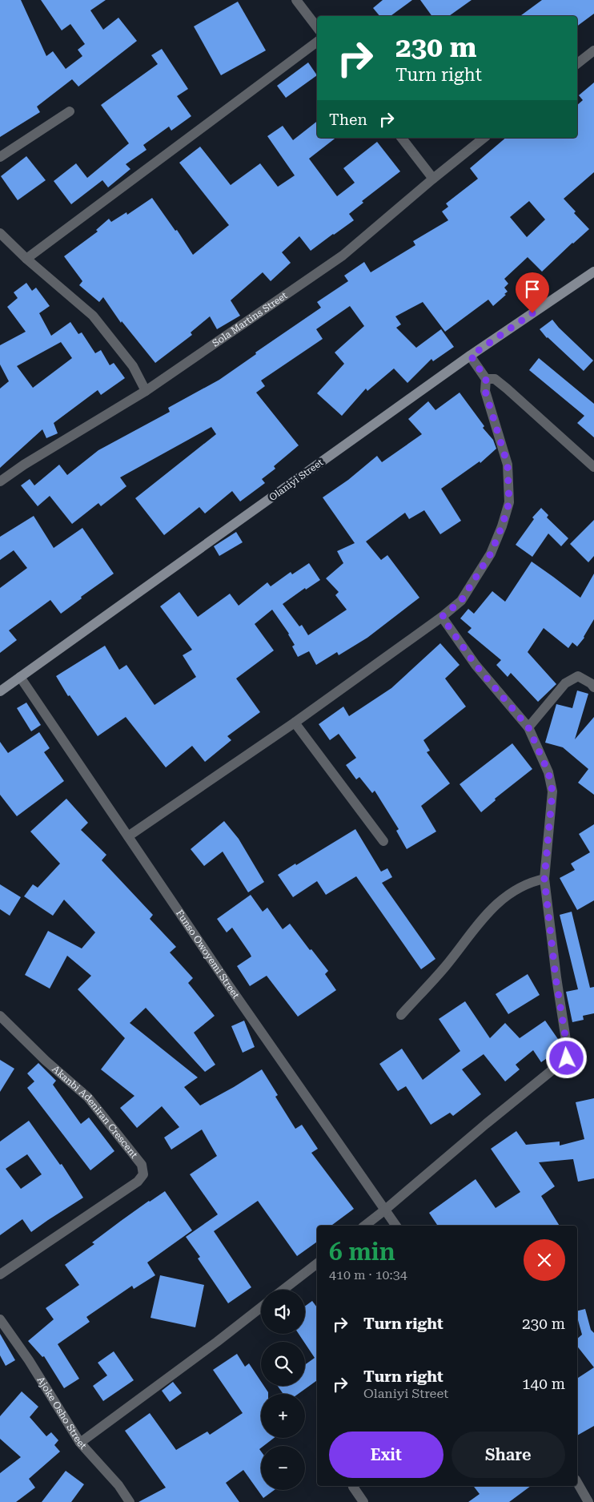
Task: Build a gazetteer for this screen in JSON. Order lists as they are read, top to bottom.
{
  "streets": {
    "street": [
      "Sola Martins Street",
      "Olaniyi Street",
      "Funso Owoyemi Street",
      "Akanbi Adeniran Crescent",
      "Ajoke Osho Street"
    ]
  },
  "crossings": [
    ["Olaniyi Street", "Funso Owoyemi Street"]
  ],
  "page": {
    "turn": ["230 m", "Turn right"],
    "then": "Then",
    "heading": ["6 min", "410 m · 10:34"],
    "map_buttons": ["+", "−"],
    "list": [
      {
        "name": "Turn right",
        "value": "230 m"
      },
      {
        "name": "Turn right",
        "note": "Olaniyi Street",
        "value": "140 m"
      }
    ],
    "buttons": ["Exit", "Share"]
  }
}
